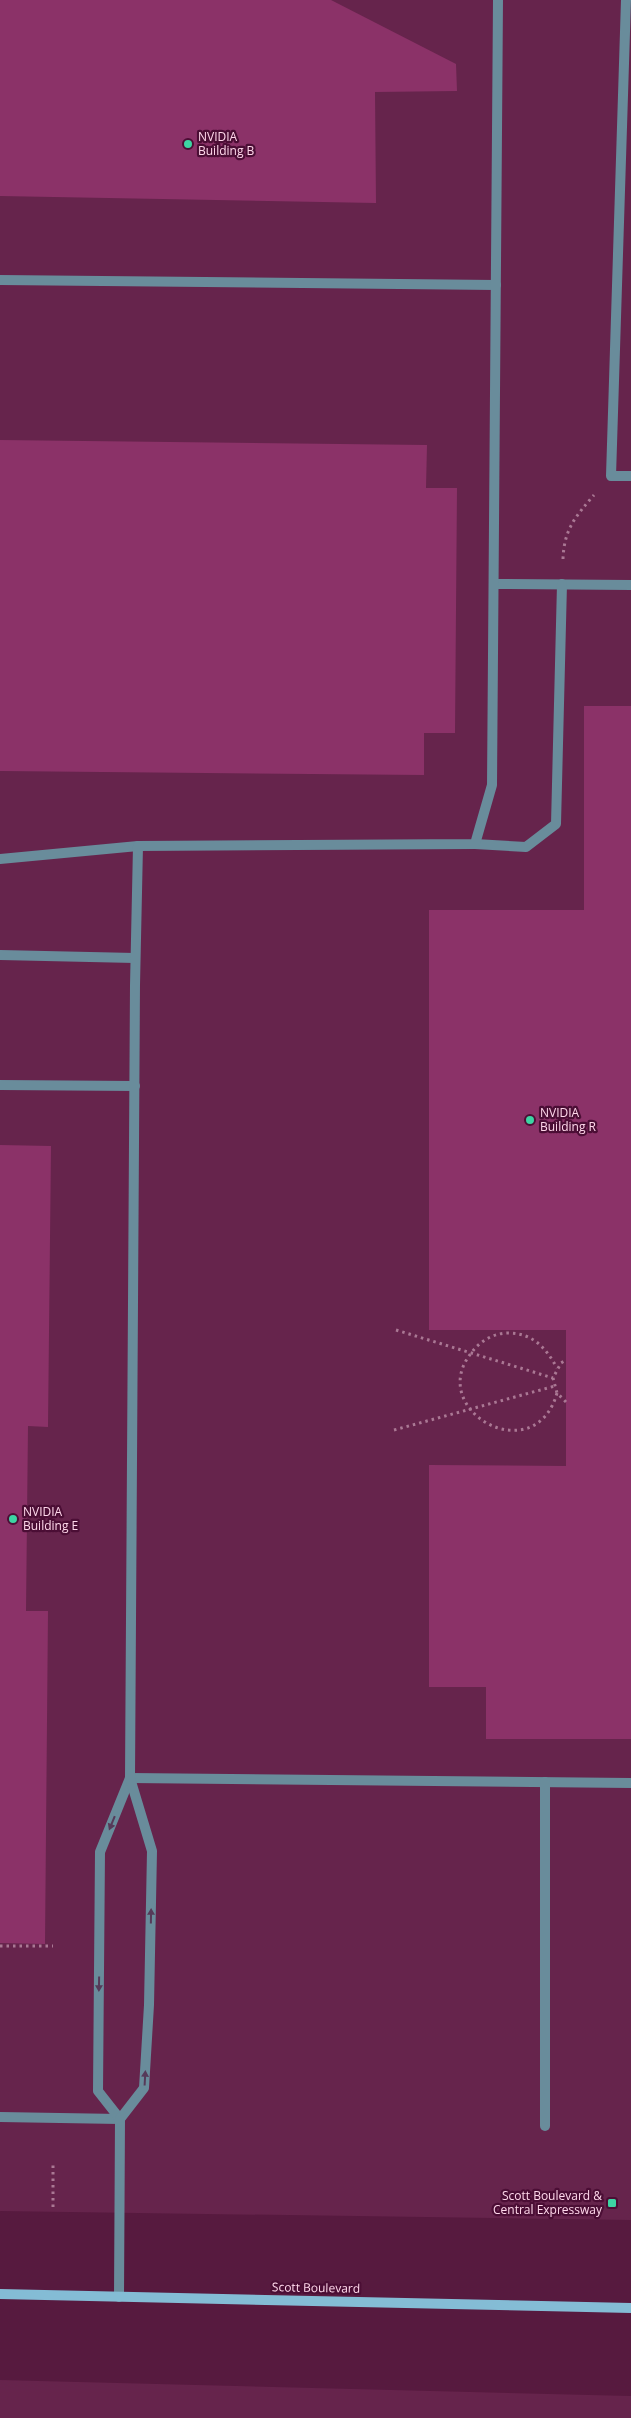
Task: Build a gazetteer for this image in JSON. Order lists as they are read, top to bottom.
{
  "streets": {
    "main road": ["Scott Boulevard"]
  },
  "places": {
    "other": ["NVIDIA Building B", "NVIDIA Building R", "NVIDIA Building E"],
    "transit": ["Scott Boulevard & Central Expressway"]
  }
}
